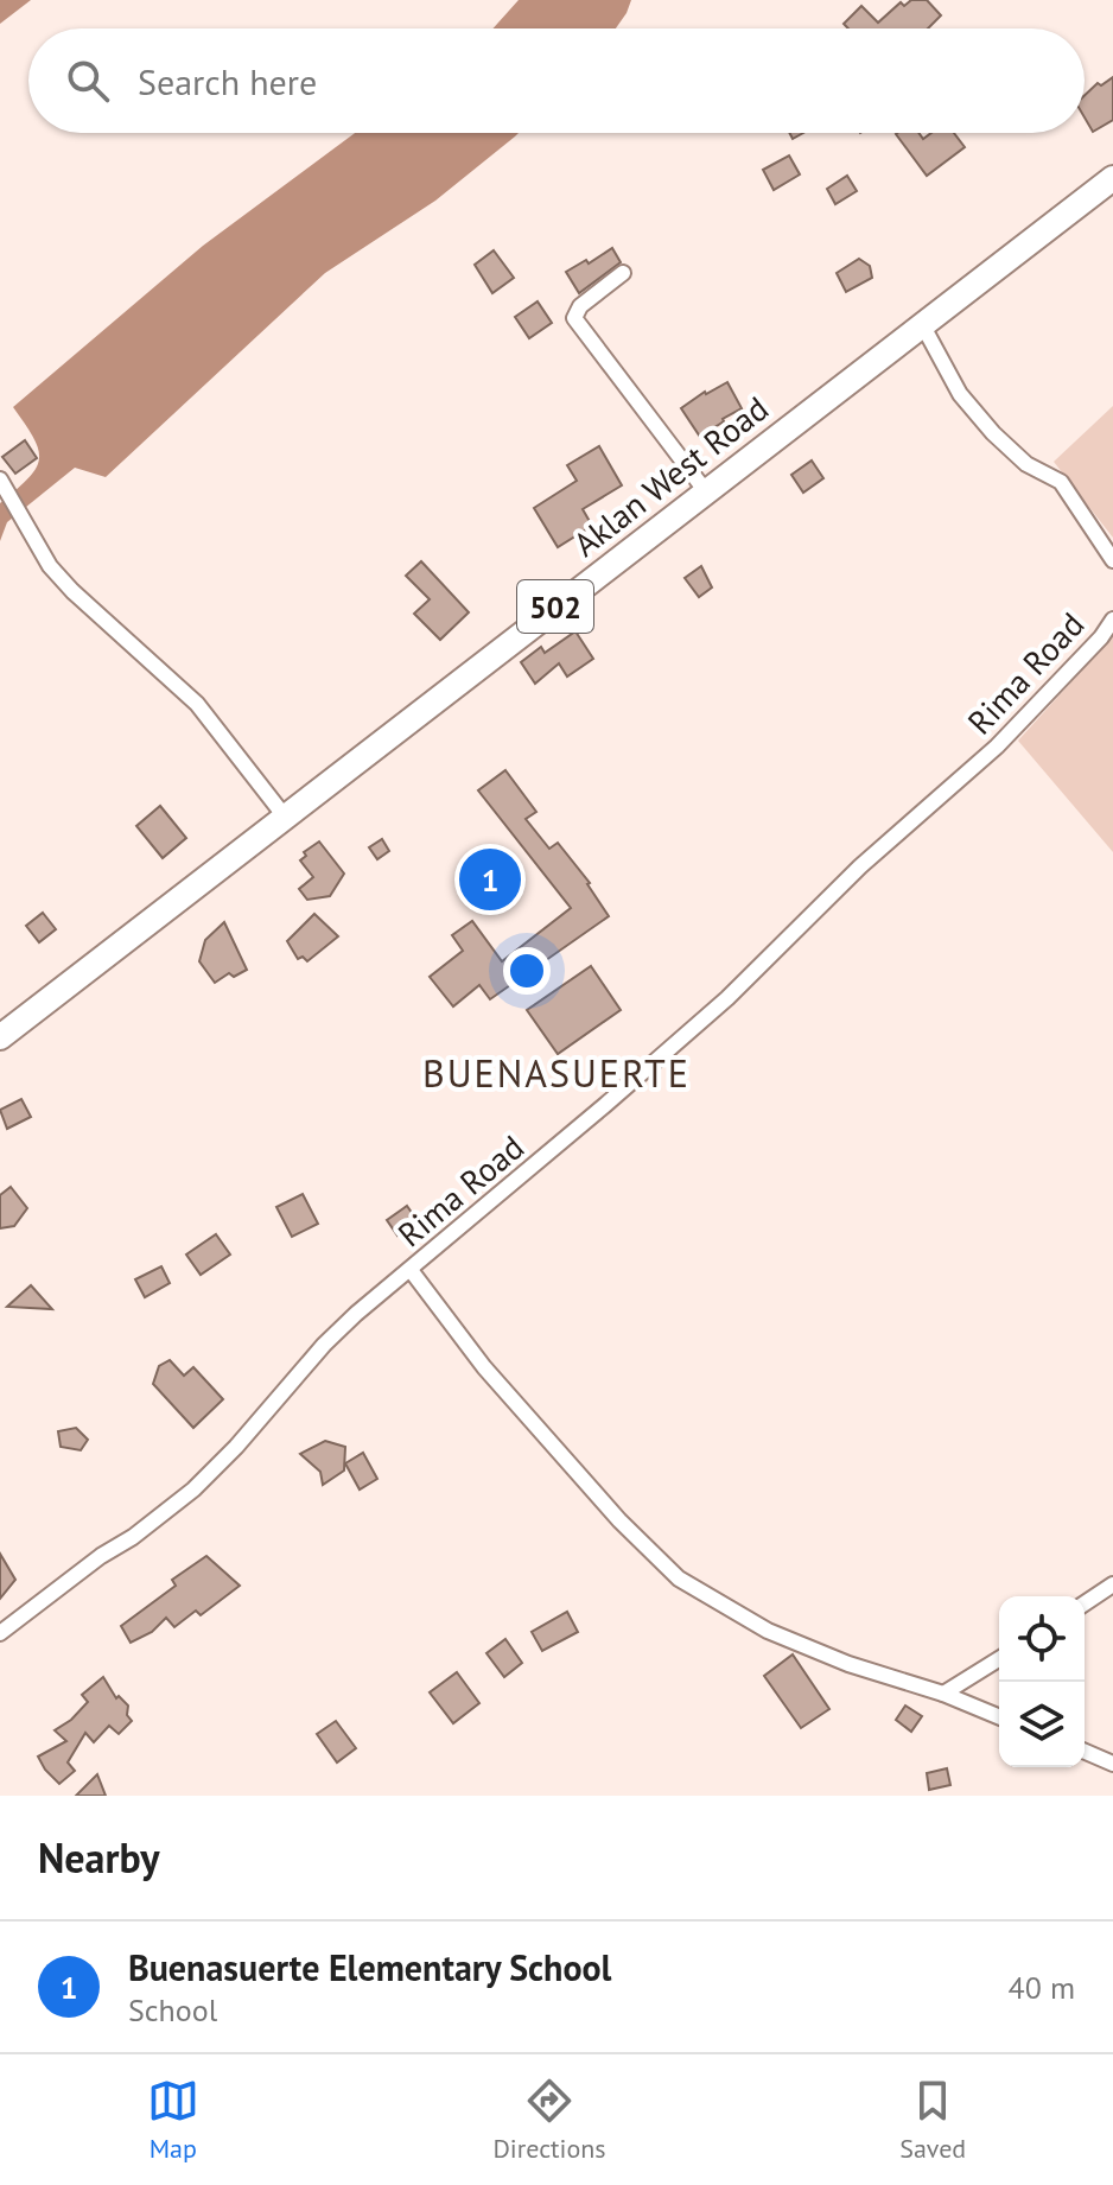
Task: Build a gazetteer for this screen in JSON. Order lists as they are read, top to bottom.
{
  "streets": {
    "main road": ["Aklan West Road", "502"],
    "street": ["Rima Road"]
  },
  "districts": ["BUENASUERTE"],
  "page": {
    "search": "Search here",
    "pins": "1",
    "heading": "Nearby",
    "list": [
      {
        "mark": "1",
        "name": "Buenasuerte Elementary School",
        "note": "School",
        "value": "40 m"
      }
    ],
    "nav": ["Map", "Directions", "Saved"]
  }
}
